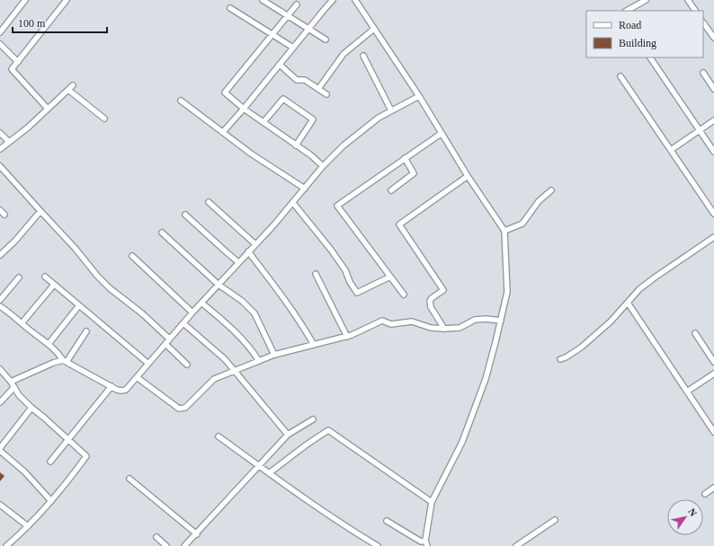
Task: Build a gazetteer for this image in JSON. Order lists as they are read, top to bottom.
{
  "legend": ["Road", "Building"],
  "scale_bar": "100 m",
  "north": "top right"
}
